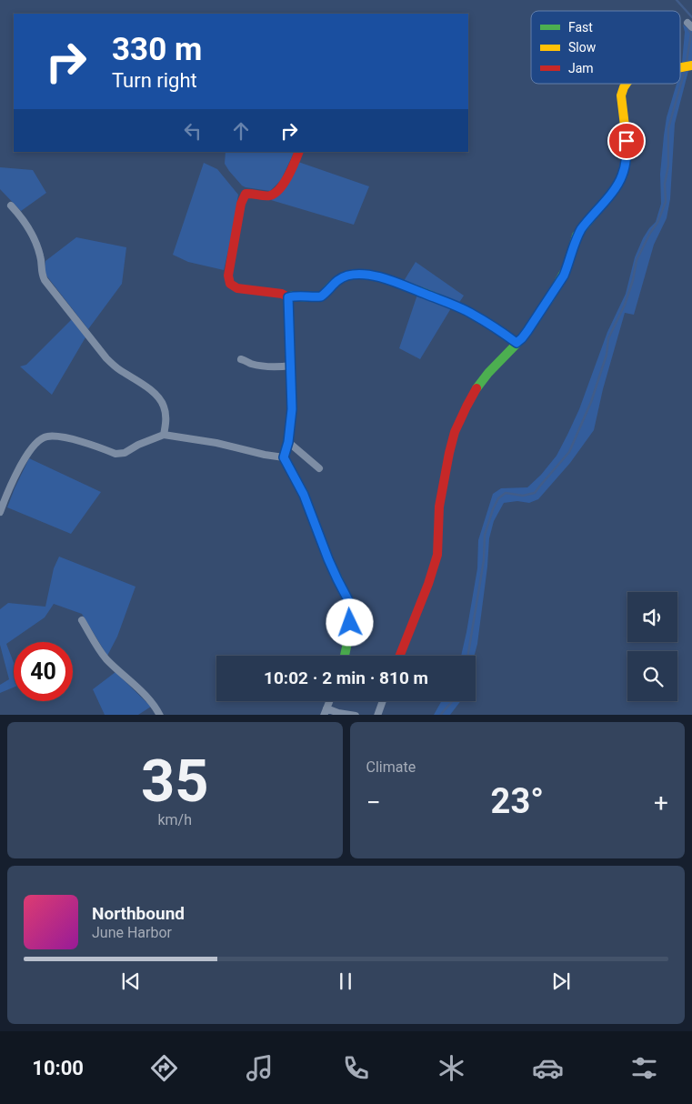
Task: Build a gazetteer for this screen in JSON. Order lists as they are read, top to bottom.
{
  "legend": ["Fast", "Slow", "Jam"],
  "page": {
    "turn": ["330 m", "Turn right"],
    "limit": "40",
    "trip": "10:02 · 2 min · 810 m",
    "tile": [
      ["35", "km/h"],
      "Climate"
    ],
    "heat": ["−", "23°", "+"],
    "song": ["Northbound", "June Harbor"],
    "tabs": "10:00"
  }
}
